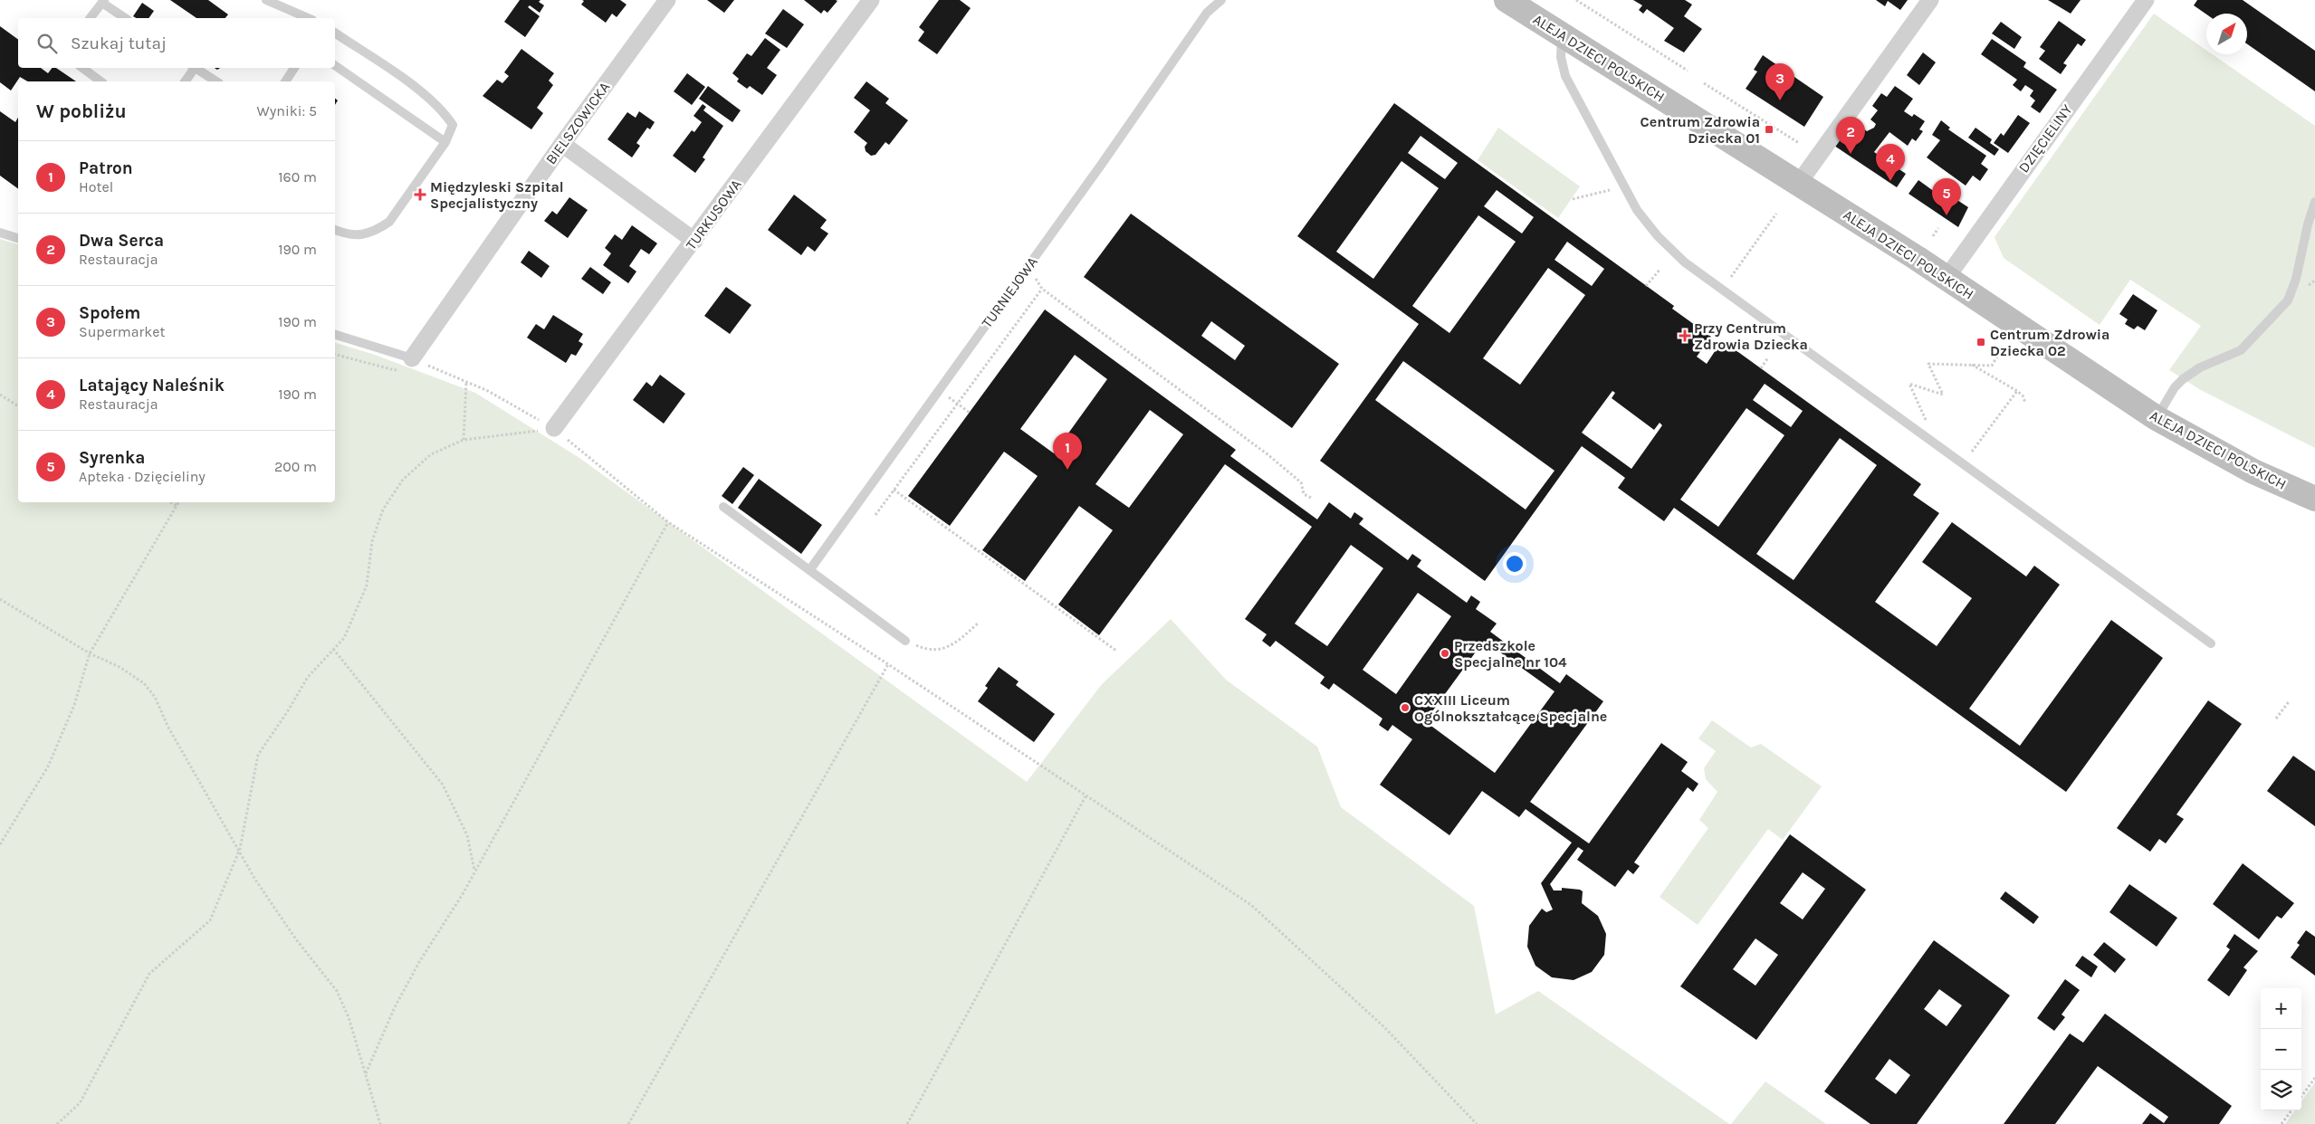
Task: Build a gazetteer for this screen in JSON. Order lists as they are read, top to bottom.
{
  "streets": {
    "street": [
      "ALEJA DZIECI POLSKICH",
      "BIELSZOWICKA",
      "DZIĘCIELINY",
      "TURKUSOWA"
    ],
    "lane": ["TURNIEJOWA"]
  },
  "crossings": [
    ["ALEJA DZIECI POLSKICH", "DZIĘCIELINY"]
  ],
  "places": {
    "transit": ["Centrum Zdrowia Dziecka 01", "Centrum Zdrowia Dziecka 02"],
    "health": ["Międzyleski Szpital Specjalistyczny", "Przy Centrum Zdrowia Dziecka"],
    "other": ["Przedszkole Specjalne nr 104", "CXXIII Liceum Ogólnokształcące Specjalne"]
  },
  "north": "top right",
  "page": {
    "search": "Szukaj tutaj",
    "pins": [
      "3",
      "2",
      "4",
      "5",
      "1"
    ],
    "heading": ["W pobliżu", "Wyniki: 5"],
    "list": [
      {
        "mark": "1",
        "name": "Patron",
        "note": "Hotel",
        "value": "160 m"
      },
      {
        "mark": "2",
        "name": "Dwa Serca",
        "note": "Restauracja",
        "value": "190 m"
      },
      {
        "mark": "3",
        "name": "Społem",
        "note": "Supermarket",
        "value": "190 m"
      },
      {
        "mark": "4",
        "name": "Latający Naleśnik",
        "note": "Restauracja",
        "value": "190 m"
      },
      {
        "mark": "5",
        "name": "Syrenka",
        "note": "Apteka · Dzięcieliny",
        "value": "200 m"
      }
    ],
    "map_buttons": ["+", "−"]
  }
}
